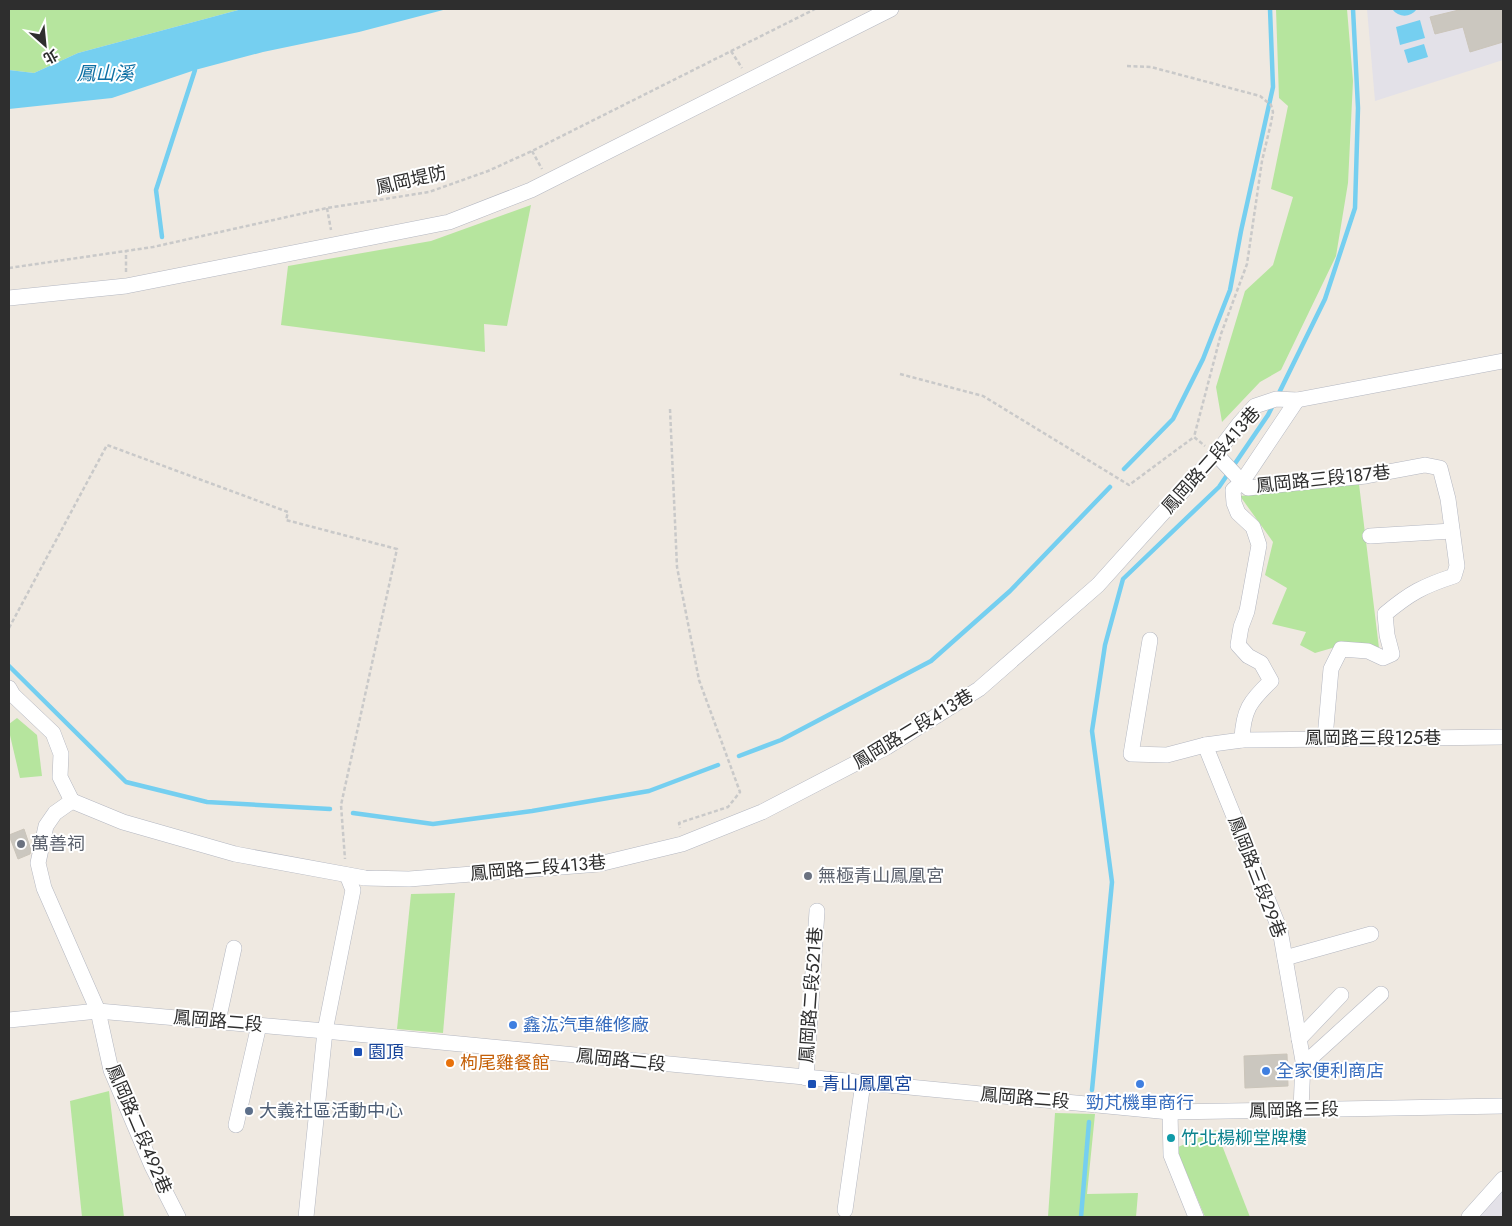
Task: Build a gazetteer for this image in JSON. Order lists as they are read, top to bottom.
{
  "streets": {
    "street": [
      "鳳岡路二段413巷",
      "鳳岡路三段187巷",
      "鳳岡路三段125巷",
      "鳳岡路三段29巷",
      "鳳岡路二段521巷",
      "鳳岡路二段",
      "鳳岡路三段",
      "鳳岡路二段492巷"
    ],
    "path": ["鳳岡堤防"]
  },
  "crossings": [
    ["鳳岡路二段413巷", "鳳岡路三段187巷"],
    ["鳳岡路三段187巷", "鳳岡路三段125巷"],
    ["鳳岡路三段29巷", "鳳岡路三段"],
    ["鳳岡路二段521巷", "鳳岡路二段"],
    ["鳳岡路二段", "鳳岡路三段"],
    ["鳳岡路二段", "鳳岡路二段492巷"]
  ],
  "water": ["鳳山溪"],
  "places": {
    "other": [
      "萬善祠",
      "無極青山鳳凰宮",
      "鑫汯汽車維修廠",
      "枸尾雞餐館",
      "全家便利商店",
      "勁芃機車商行",
      "大義社區活動中心",
      "竹北楊柳堂牌樓"
    ],
    "transit": ["園頂", "青山鳳凰宮"]
  },
  "north": "bottom right"
}
